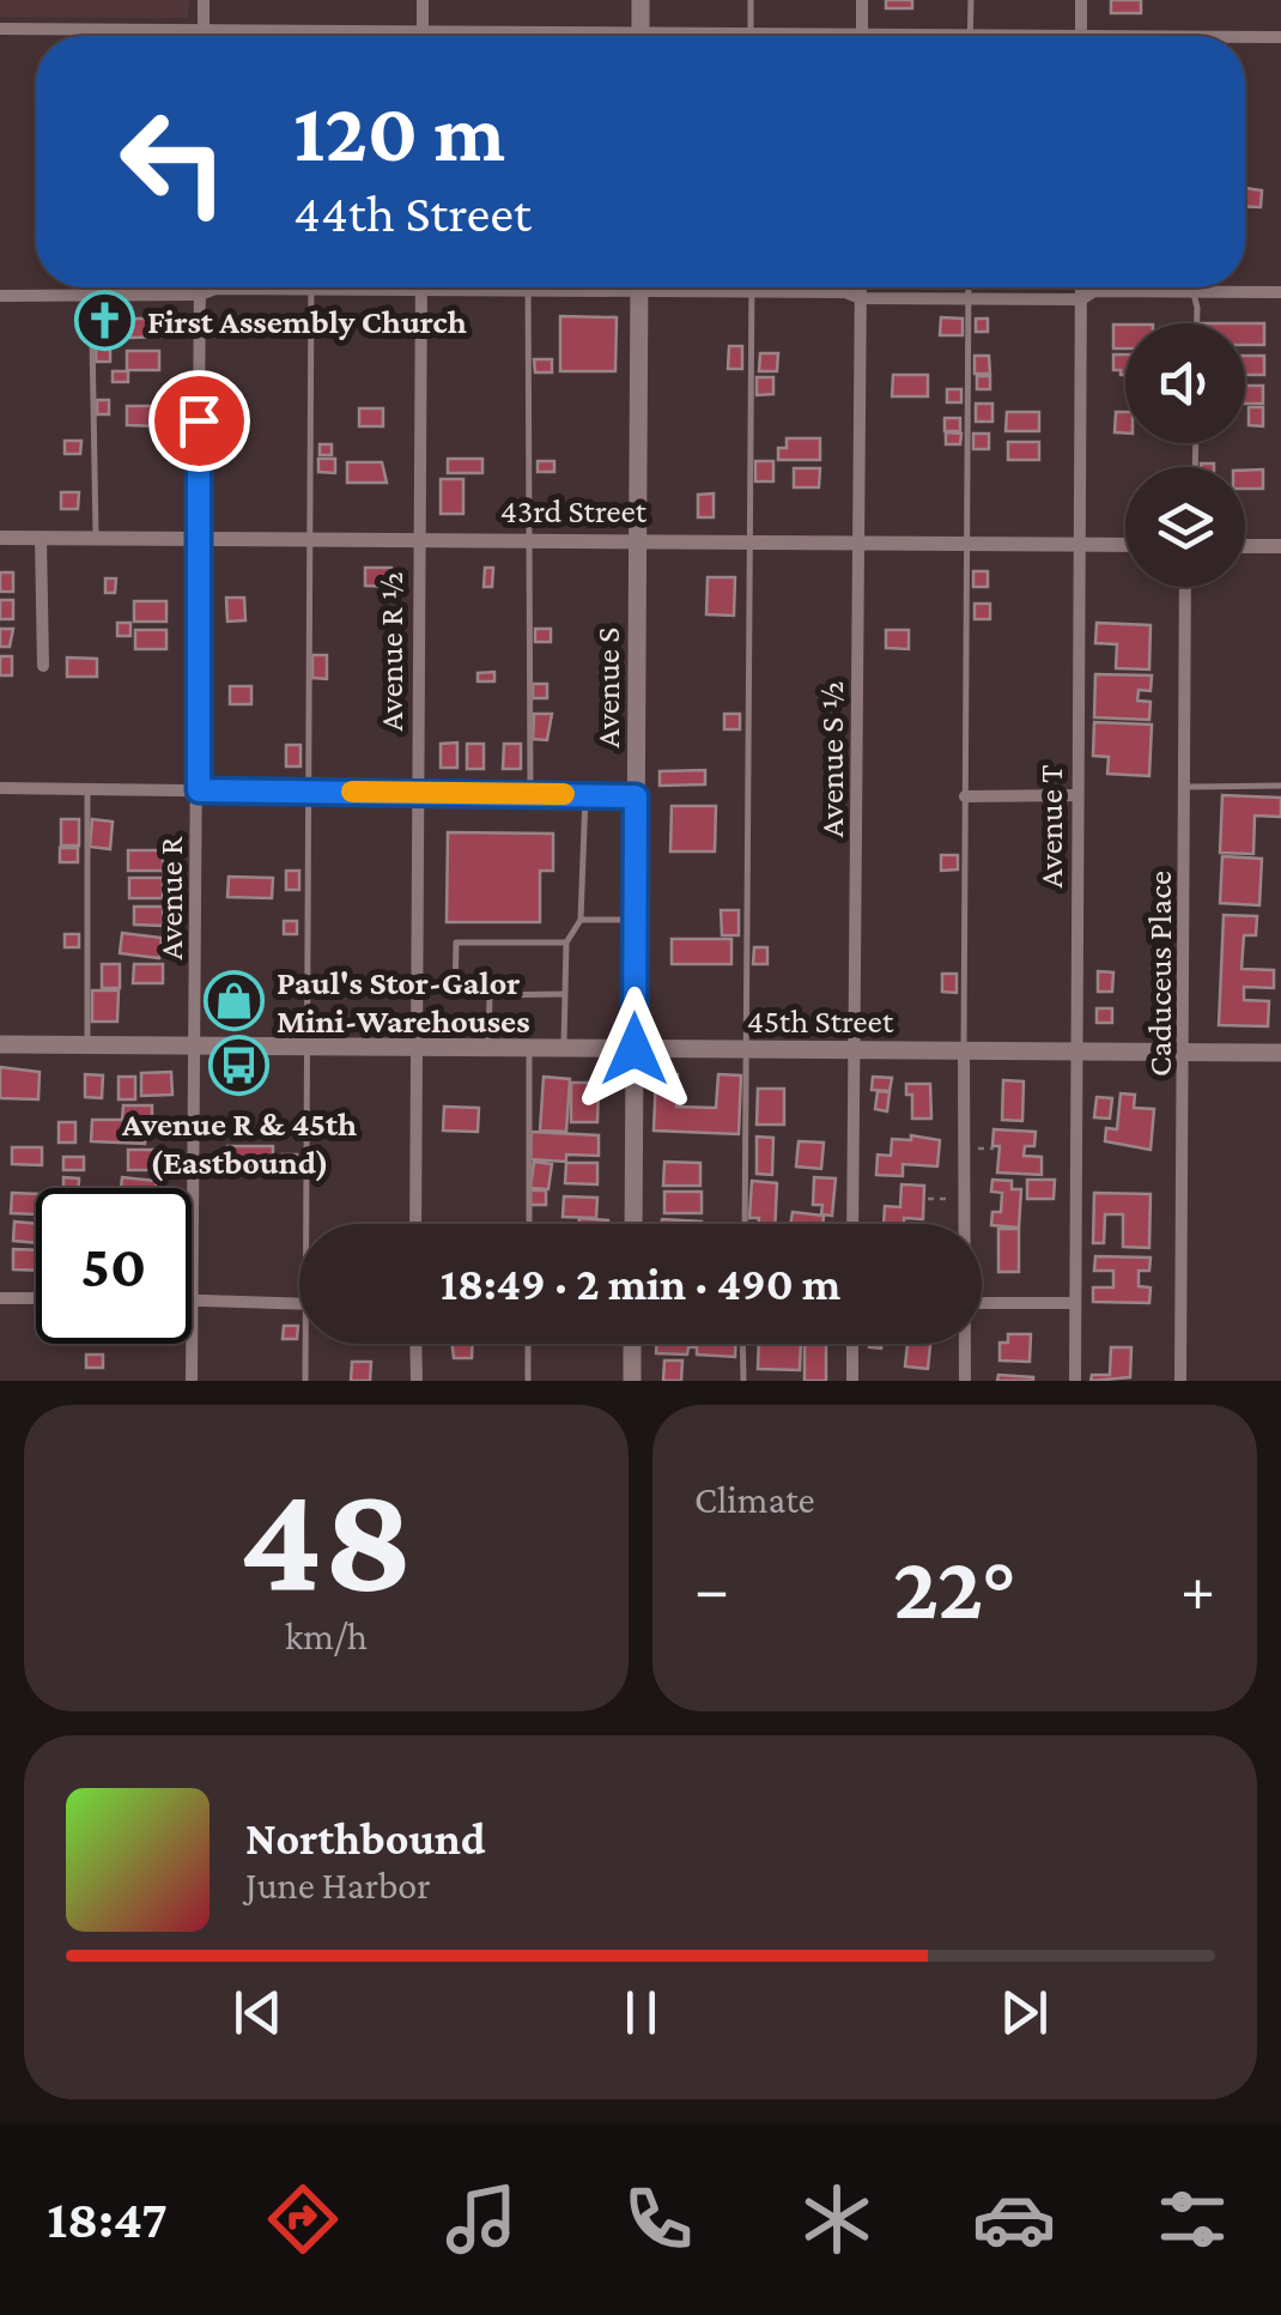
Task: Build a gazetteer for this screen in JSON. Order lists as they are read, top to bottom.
{
  "streets": {
    "main road": ["Avenue S", "45th Street"],
    "street": [
      "43rd Street",
      "Avenue R ½",
      "Avenue S ½",
      "Avenue T",
      "Avenue R",
      "Caduceus Place"
    ]
  },
  "crossings": [
    ["43rd Street", "Avenue R ½"],
    ["43rd Street", "Avenue S"],
    ["43rd Street", "Avenue S ½"],
    ["43rd Street", "Avenue T"],
    ["43rd Street", "Avenue R"],
    ["Avenue R ½", "45th Street"],
    ["Avenue S", "45th Street"],
    ["Avenue S ½", "45th Street"],
    ["Avenue T", "45th Street"],
    ["Avenue R", "45th Street"],
    ["Caduceus Place", "45th Street"]
  ],
  "places": {
    "church": ["First Assembly Church"],
    "shop": ["Paul's Stor-Galor Mini-Warehouses"],
    "bus stop": ["Avenue R & 45th (Eastbound)"]
  },
  "page": {
    "turn": ["120 m", "44th Street"],
    "limit": "50",
    "trip": "18:49 · 2 min · 490 m",
    "tile": [
      ["48", "km/h"],
      "Climate"
    ],
    "heat": ["−", "22°", "+"],
    "song": ["Northbound", "June Harbor"],
    "tabs": "18:47"
  }
}
